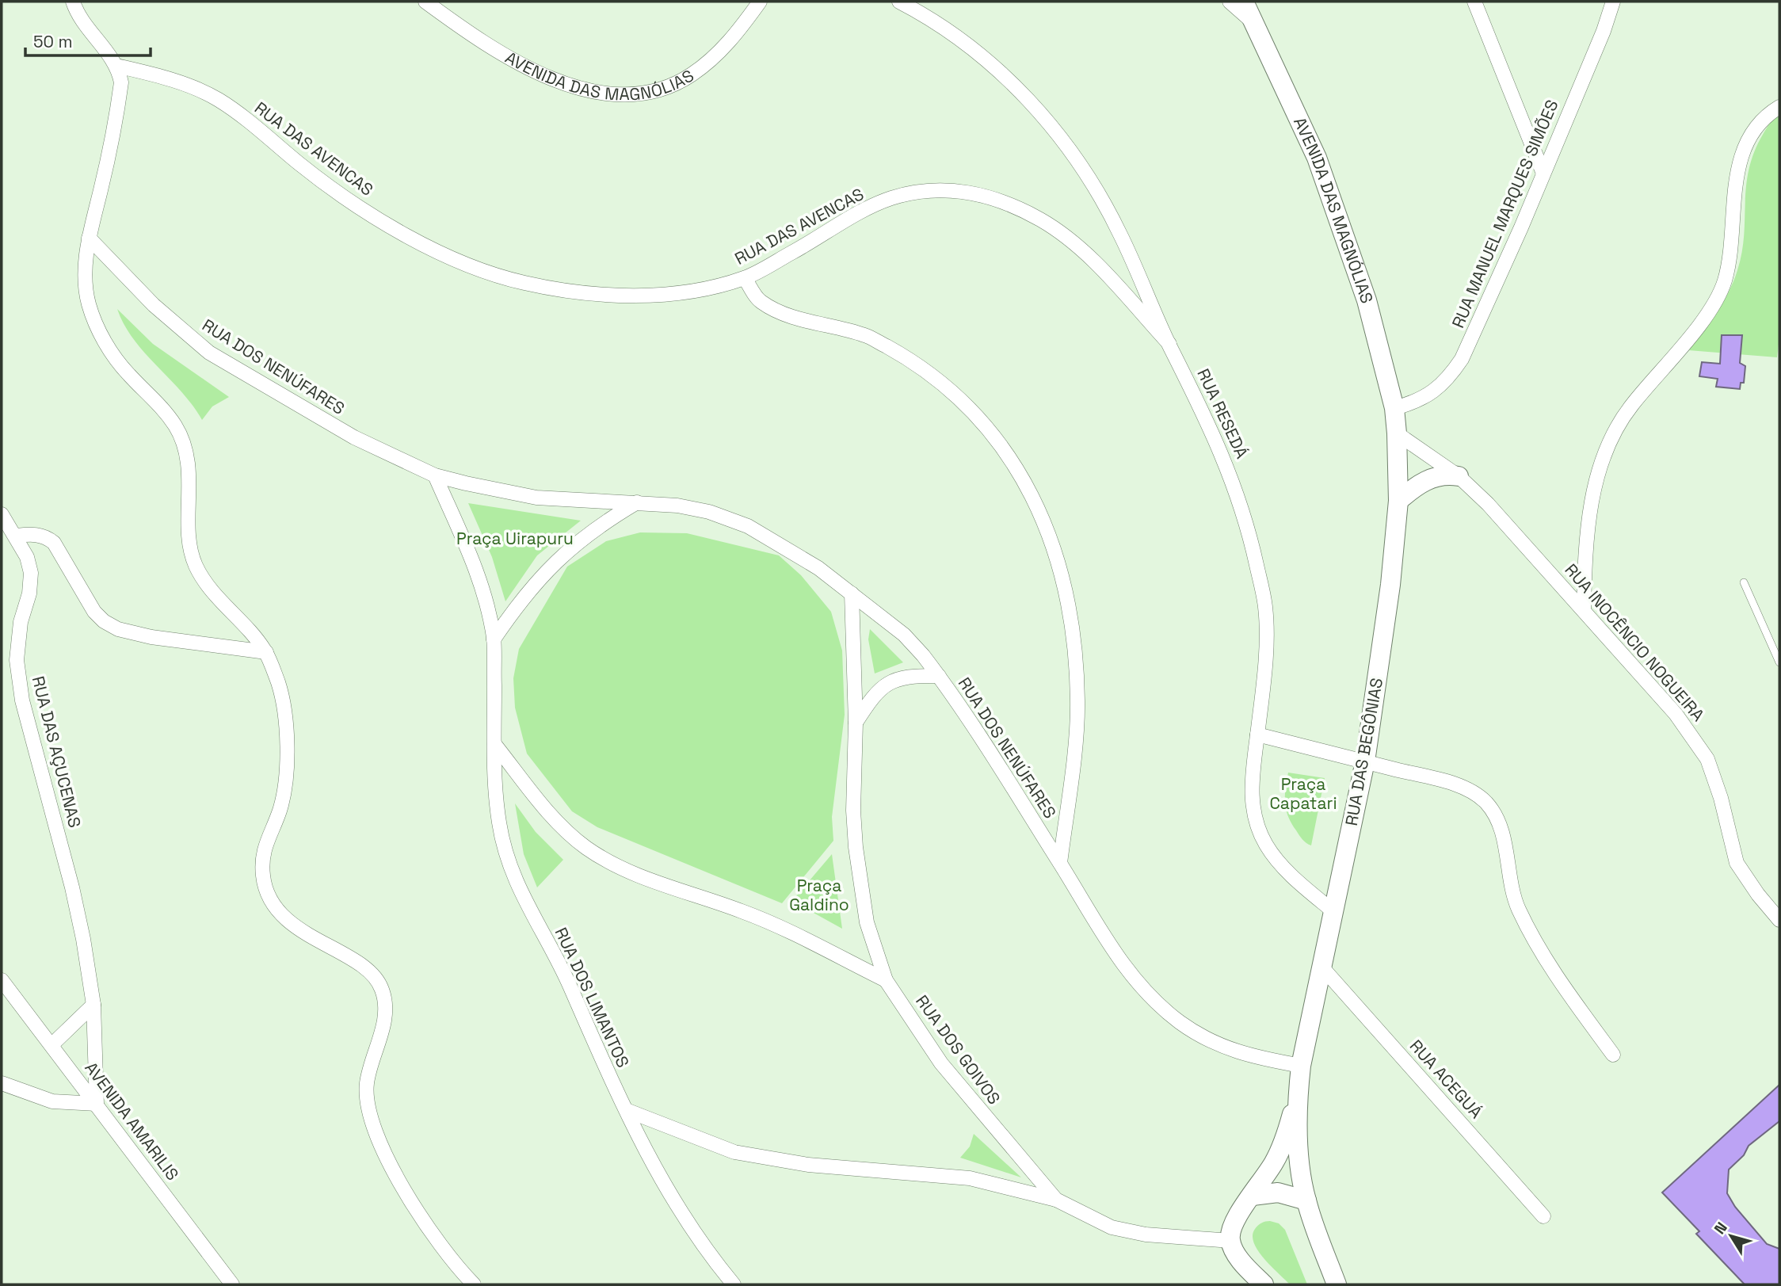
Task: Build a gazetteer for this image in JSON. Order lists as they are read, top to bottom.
{
  "streets": {
    "main road": ["AVENIDA DAS MAGNÓLIAS", "RUA DAS BEGÔNIAS"],
    "street": [
      "RUA DAS AVENCAS",
      "RUA MANUEL MARQUES SIMÕES",
      "RUA DOS NENÚFARES",
      "RUA RESEDÁ",
      "RUA INOCÊNCIO NOGUEIRA",
      "RUA DAS AÇUCENAS",
      "RUA DOS LIMANTOS",
      "RUA DOS GOIVOS",
      "RUA ACEGUÁ",
      "AVENIDA AMARILIS"
    ]
  },
  "crossings": [
    ["AVENIDA DAS MAGNÓLIAS", "RUA MANUEL MARQUES SIMÕES"],
    ["AVENIDA DAS MAGNÓLIAS", "RUA DAS BEGÔNIAS"],
    ["RUA DAS AVENCAS", "RUA RESEDÁ"],
    ["RUA MANUEL MARQUES SIMÕES", "RUA DAS BEGÔNIAS"],
    ["RUA DOS NENÚFARES", "RUA DAS BEGÔNIAS"],
    ["RUA DOS NENÚFARES", "RUA DOS LIMANTOS"],
    ["RUA DOS NENÚFARES", "RUA DOS GOIVOS"],
    ["RUA RESEDÁ", "RUA DAS BEGÔNIAS"],
    ["RUA INOCÊNCIO NOGUEIRA", "RUA DAS BEGÔNIAS"],
    ["RUA DAS AÇUCENAS", "AVENIDA AMARILIS"],
    ["RUA DAS BEGÔNIAS", "RUA DOS GOIVOS"],
    ["RUA DAS BEGÔNIAS", "RUA ACEGUÁ"]
  ],
  "parks": ["Praça Uirapuru", "Praça Capatari", "Praça Galdino"],
  "scale_bar": "50 m",
  "north": "top left"
}
